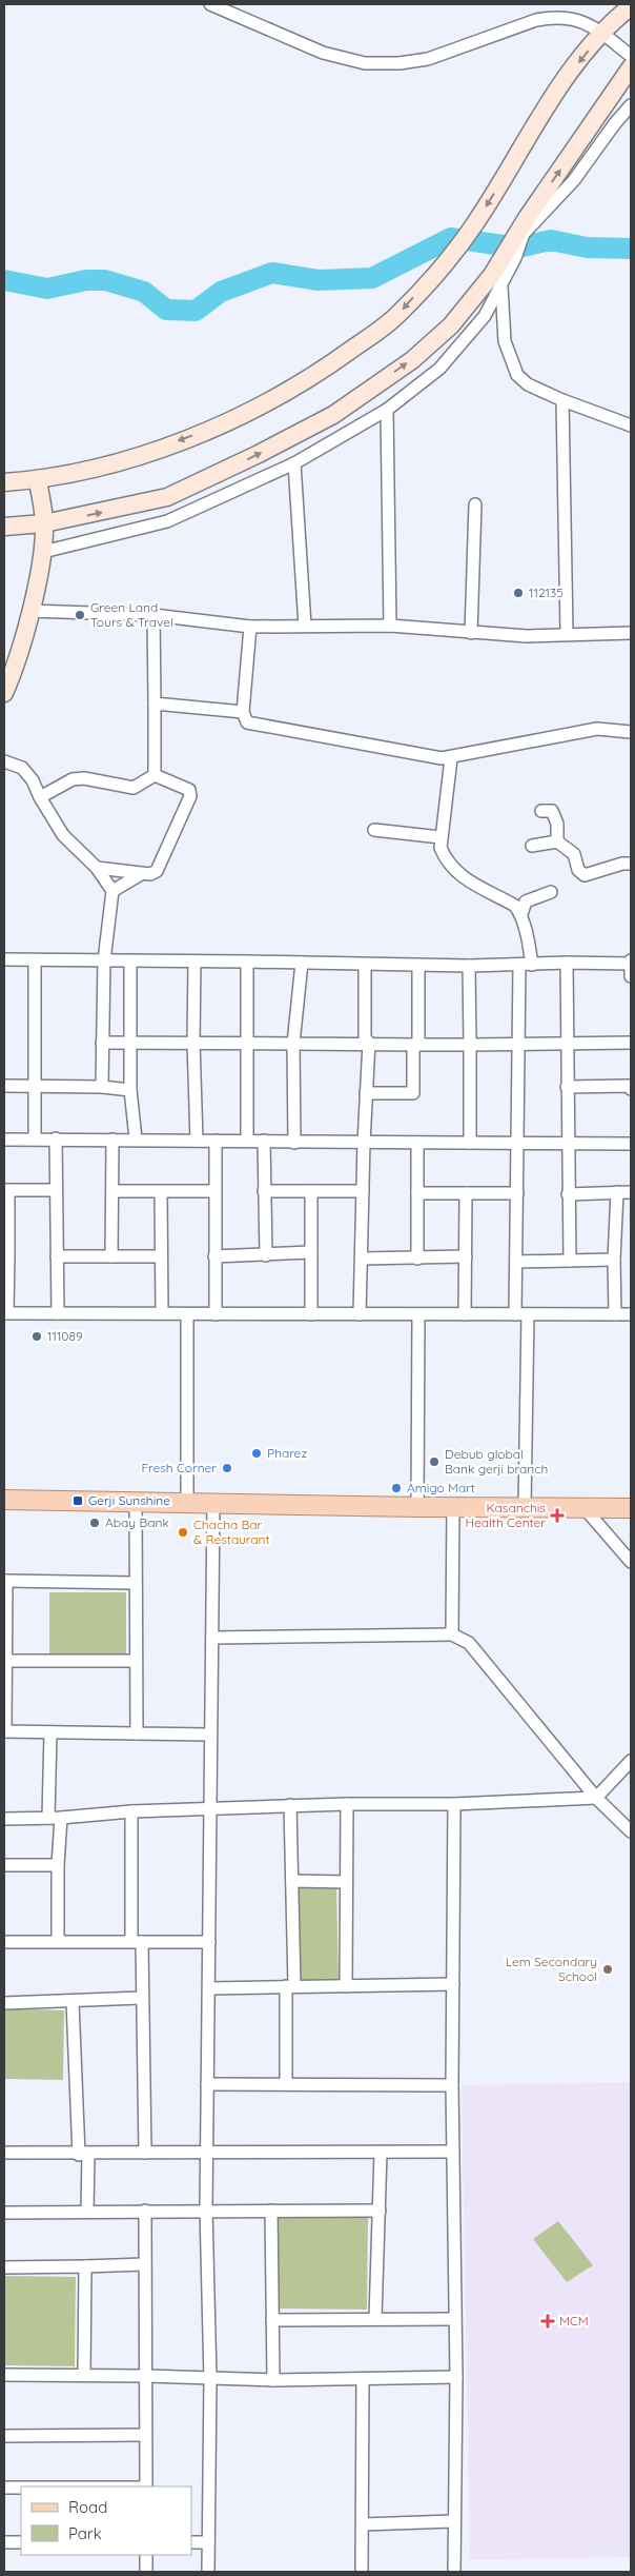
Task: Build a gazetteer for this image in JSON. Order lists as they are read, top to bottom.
{
  "places": {
    "other": [
      "112135",
      "Green Land Tours & Travel",
      "111089",
      "Pharez",
      "Debub global Bank gerji branch",
      "Fresh Corner",
      "Amigo Mart",
      "Abay Bank",
      "Chacha Bar & Restaurant",
      "Lem Secondary School"
    ],
    "transit": ["Gerji Sunshine"],
    "health": ["Kasanchis Health Center", "MCM"]
  },
  "legend": ["Road", "Park"]
}
